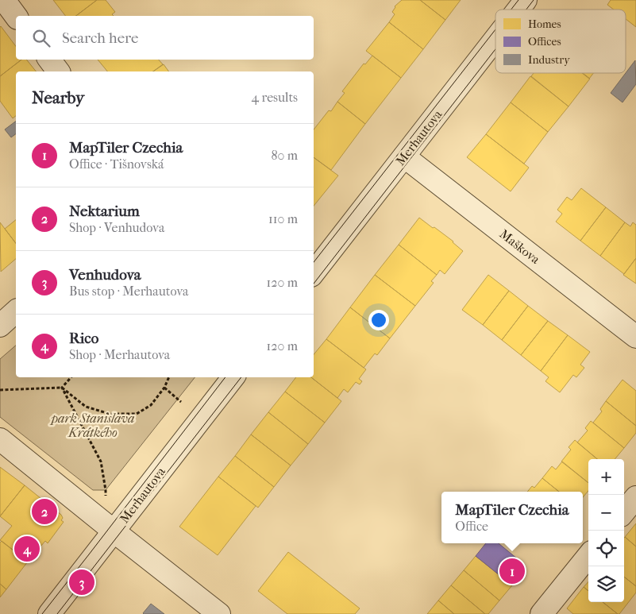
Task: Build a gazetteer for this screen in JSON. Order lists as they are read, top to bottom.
{
  "streets": {
    "street": ["Merhautova", "Maškova"]
  },
  "crossings": [
    ["Merhautova", "Maškova"]
  ],
  "parks": ["park Stanislava Krátkého"],
  "legend": ["Homes", "Offices", "Industry"],
  "page": {
    "search": "Search here",
    "heading": ["Nearby", "4 results"],
    "list": [
      {
        "mark": "1",
        "name": "MapTiler Czechia",
        "note": "Office · Tišnovská",
        "value": "80 m"
      },
      {
        "mark": "2",
        "name": "Nektarium",
        "note": "Shop · Venhudova",
        "value": "110 m"
      },
      {
        "mark": "3",
        "name": "Venhudova",
        "note": "Bus stop · Merhautova",
        "value": "120 m"
      },
      {
        "mark": "4",
        "name": "Rico",
        "note": "Shop · Merhautova",
        "value": "120 m"
      }
    ],
    "map_buttons": ["+", "−"],
    "popup": ["MapTiler Czechia", "Office"],
    "pins": [
      "2",
      "4",
      "1",
      "3"
    ]
  }
}
